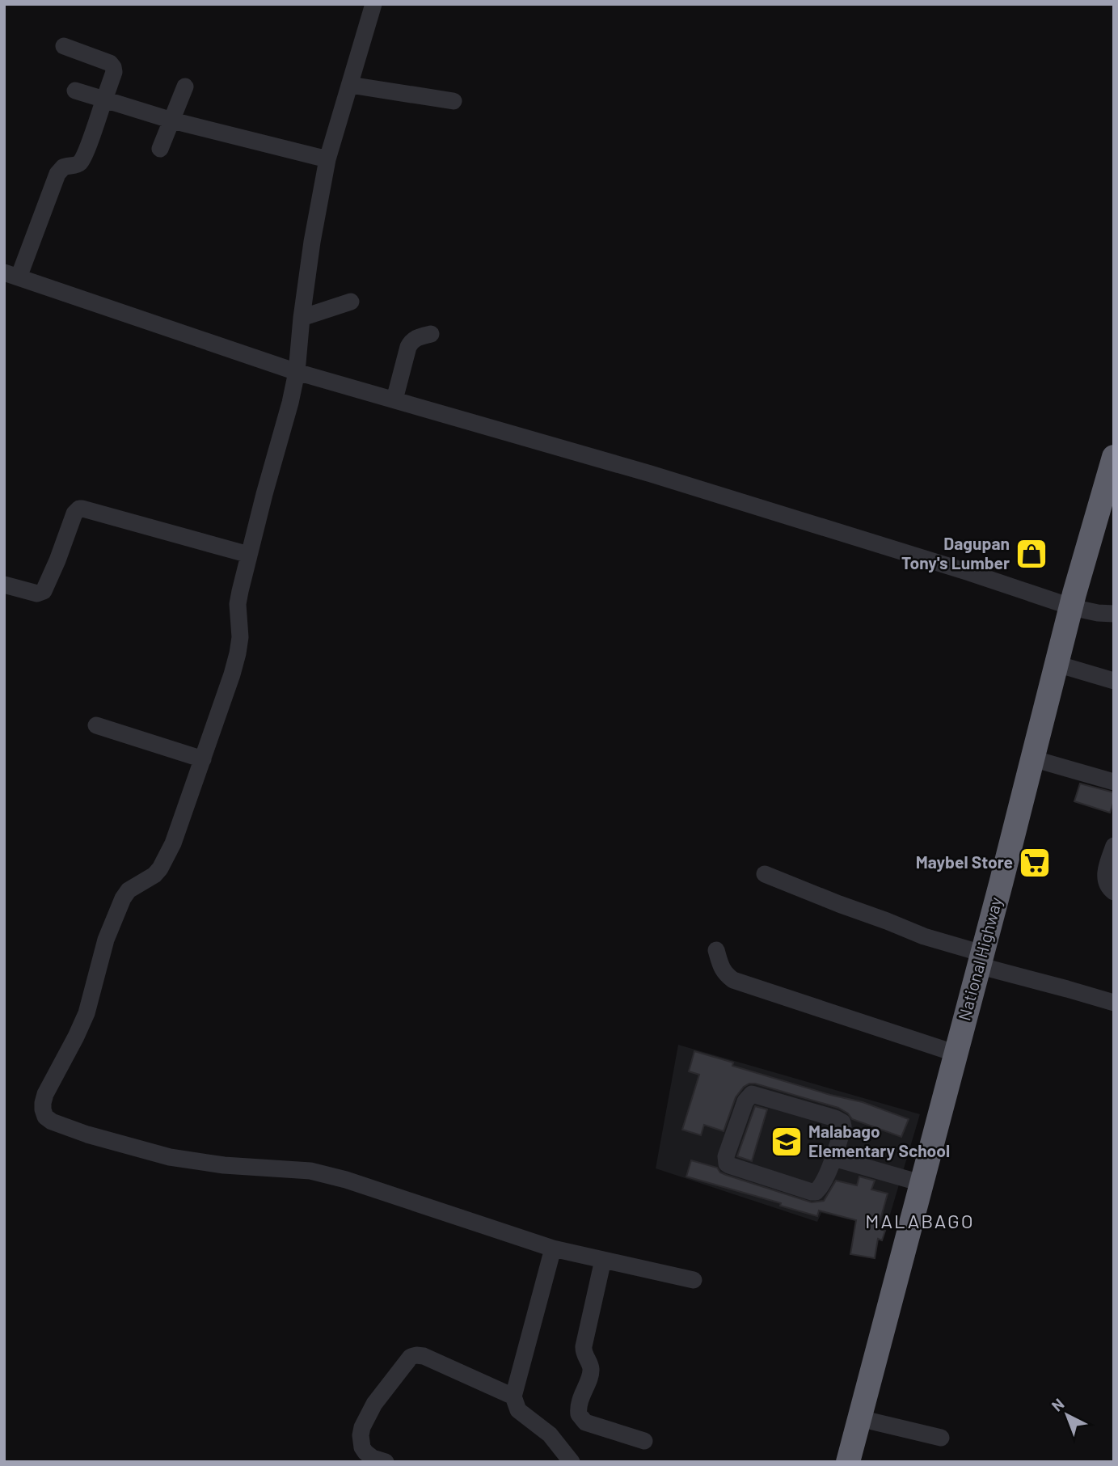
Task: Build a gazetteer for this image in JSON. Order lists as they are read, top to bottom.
{
  "streets": {
    "highway": ["National Highway"]
  },
  "districts": ["MALABAGO"],
  "places": {
    "shop": ["Dagupan Tony's Lumber"],
    "supermarket": ["Maybel Store"],
    "school or university": ["Malabago Elementary School"]
  },
  "north": "top left"
}
